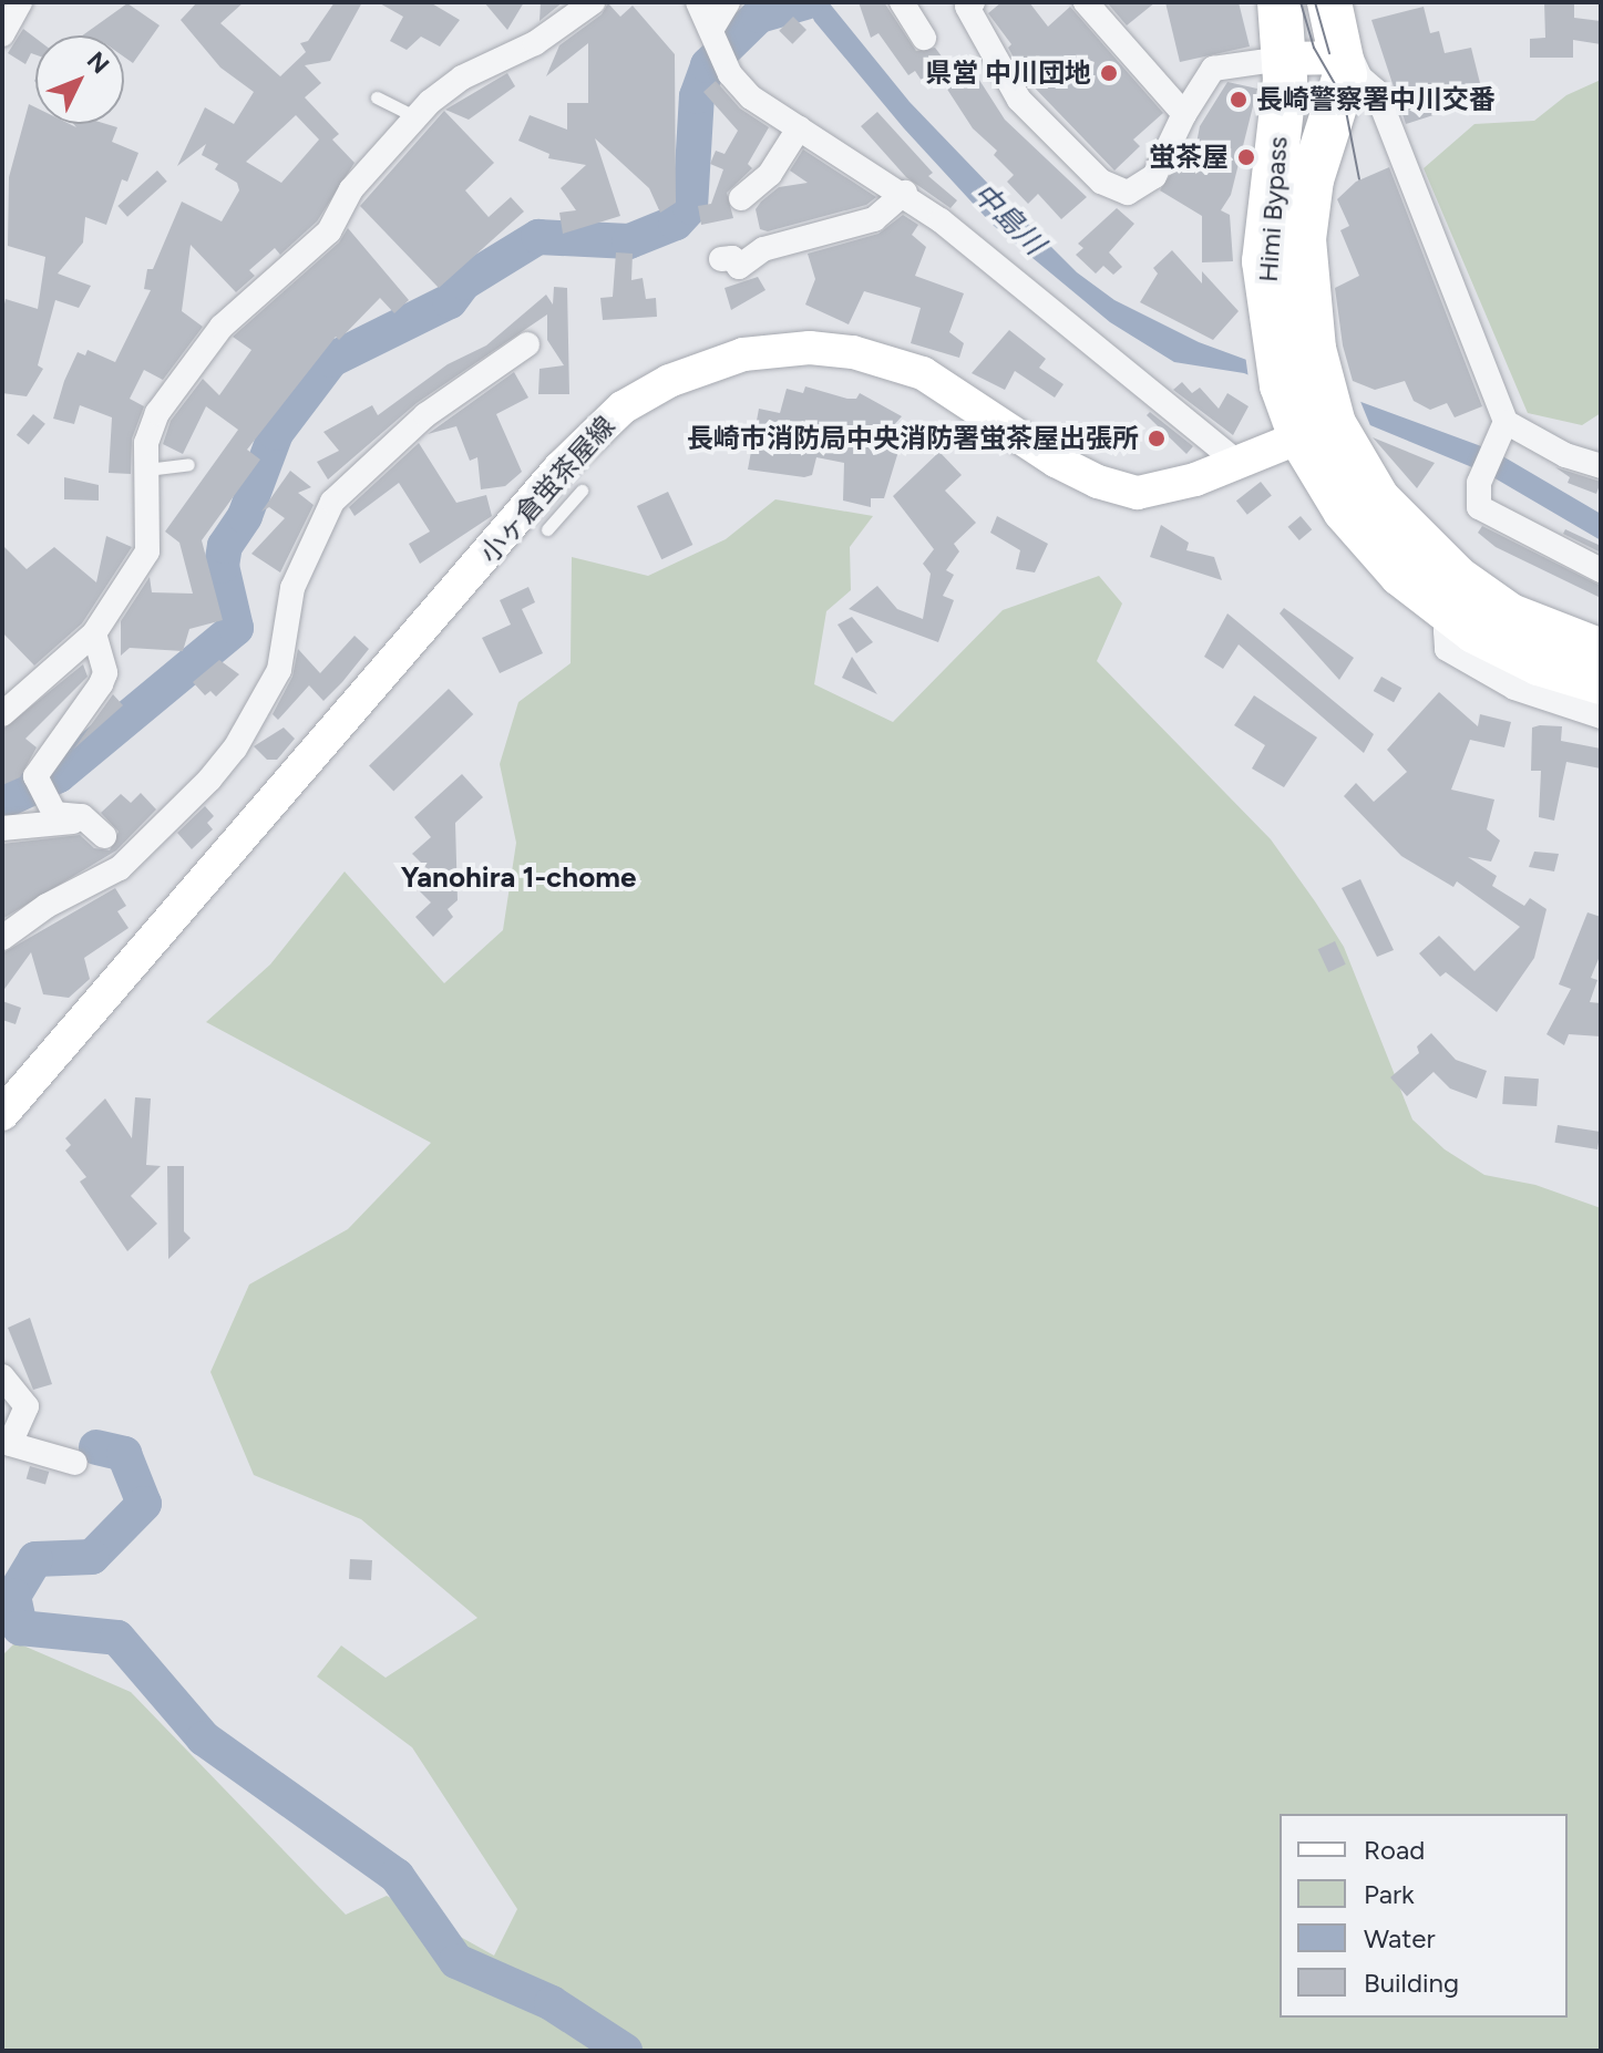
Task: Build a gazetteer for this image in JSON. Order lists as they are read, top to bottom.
{
  "streets": {
    "highway": ["Himi Bypass"],
    "street": ["小ヶ倉蛍茶屋線"]
  },
  "crossings": [
    ["Himi Bypass", "小ヶ倉蛍茶屋線"]
  ],
  "districts": ["Yanohira 1-chome"],
  "water": ["中島川"],
  "places": [
    "県営 中川団地",
    "長崎警察署中川交番",
    "蛍茶屋",
    "長崎市消防局中央消防署蛍茶屋出張所"
  ],
  "legend": [
    "Road",
    "Park",
    "Water",
    "Building"
  ],
  "north": "top right"
}
